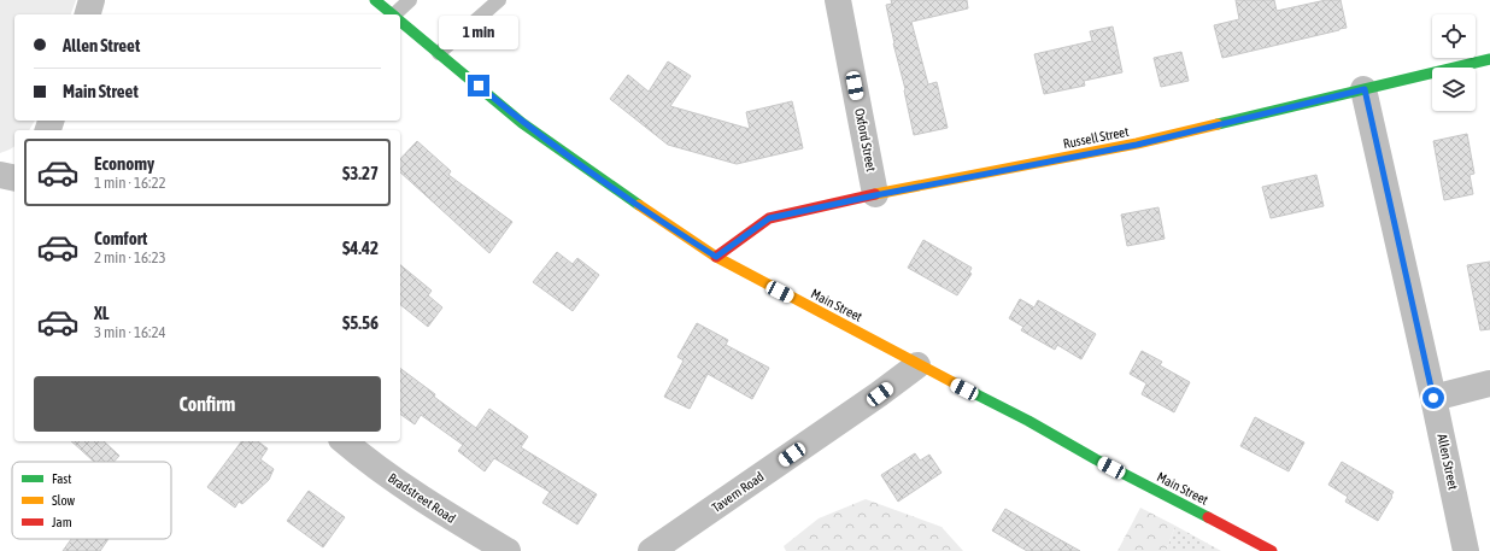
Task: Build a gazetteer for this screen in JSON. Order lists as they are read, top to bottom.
{
  "streets": {
    "main road": ["Russell Street", "Main Street"],
    "street": [
      "Oxford Street",
      "Allen Street",
      "Tavern Road",
      "Bradstreet Road"
    ]
  },
  "crossings": [
    ["Russell Street", "Oxford Street"],
    ["Russell Street", "Main Street"],
    ["Russell Street", "Allen Street"],
    ["Main Street", "Tavern Road"]
  ],
  "legend": ["Fast", "Slow", "Jam"],
  "page": {
    "banner": ["Allen Street", "Main Street"],
    "bubble": "1 min",
    "list": [
      {
        "name": "Economy",
        "note": "1 min · 16:22",
        "value": "$3.27"
      },
      {
        "name": "Comfort",
        "note": "2 min · 16:23",
        "value": "$4.42"
      },
      {
        "name": "XL",
        "note": "3 min · 16:24",
        "value": "$5.56"
      }
    ],
    "buttons": "Confirm"
  }
}
